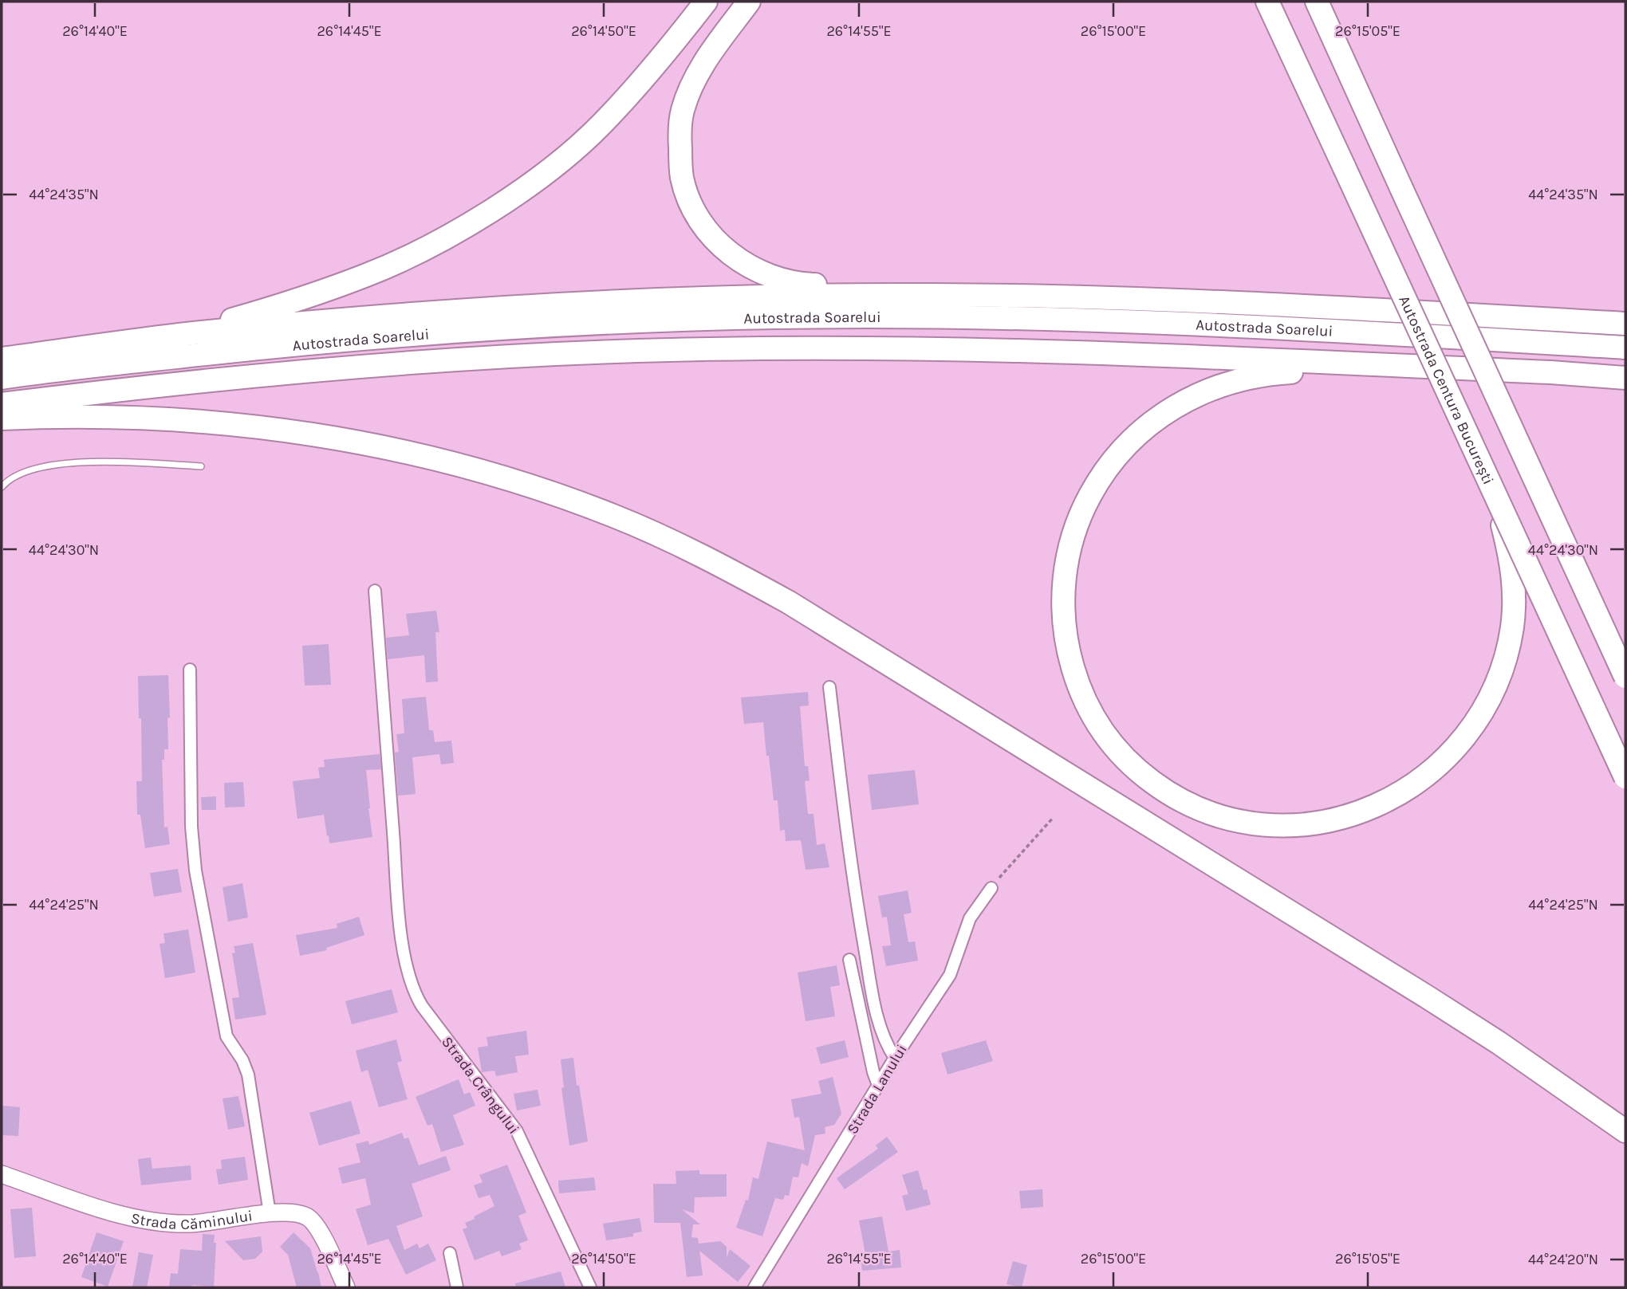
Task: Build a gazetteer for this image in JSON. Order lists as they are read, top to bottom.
{
  "streets": {
    "highway": ["Autostrada Soarelui", "Autostrada Centura București"],
    "street": ["Strada Crângului", "Strada Lanului", "Strada Căminului"]
  },
  "coordinates": [
    "26°14'40\"E",
    "26°14'45\"E",
    "26°14'50\"E",
    "26°14'55\"E",
    "26°15'00\"E",
    "26°15'05\"E",
    "44°24'35\"N",
    "44°24'30\"N",
    "44°24'25\"N",
    "44°24'20\"N"
  ]
}
